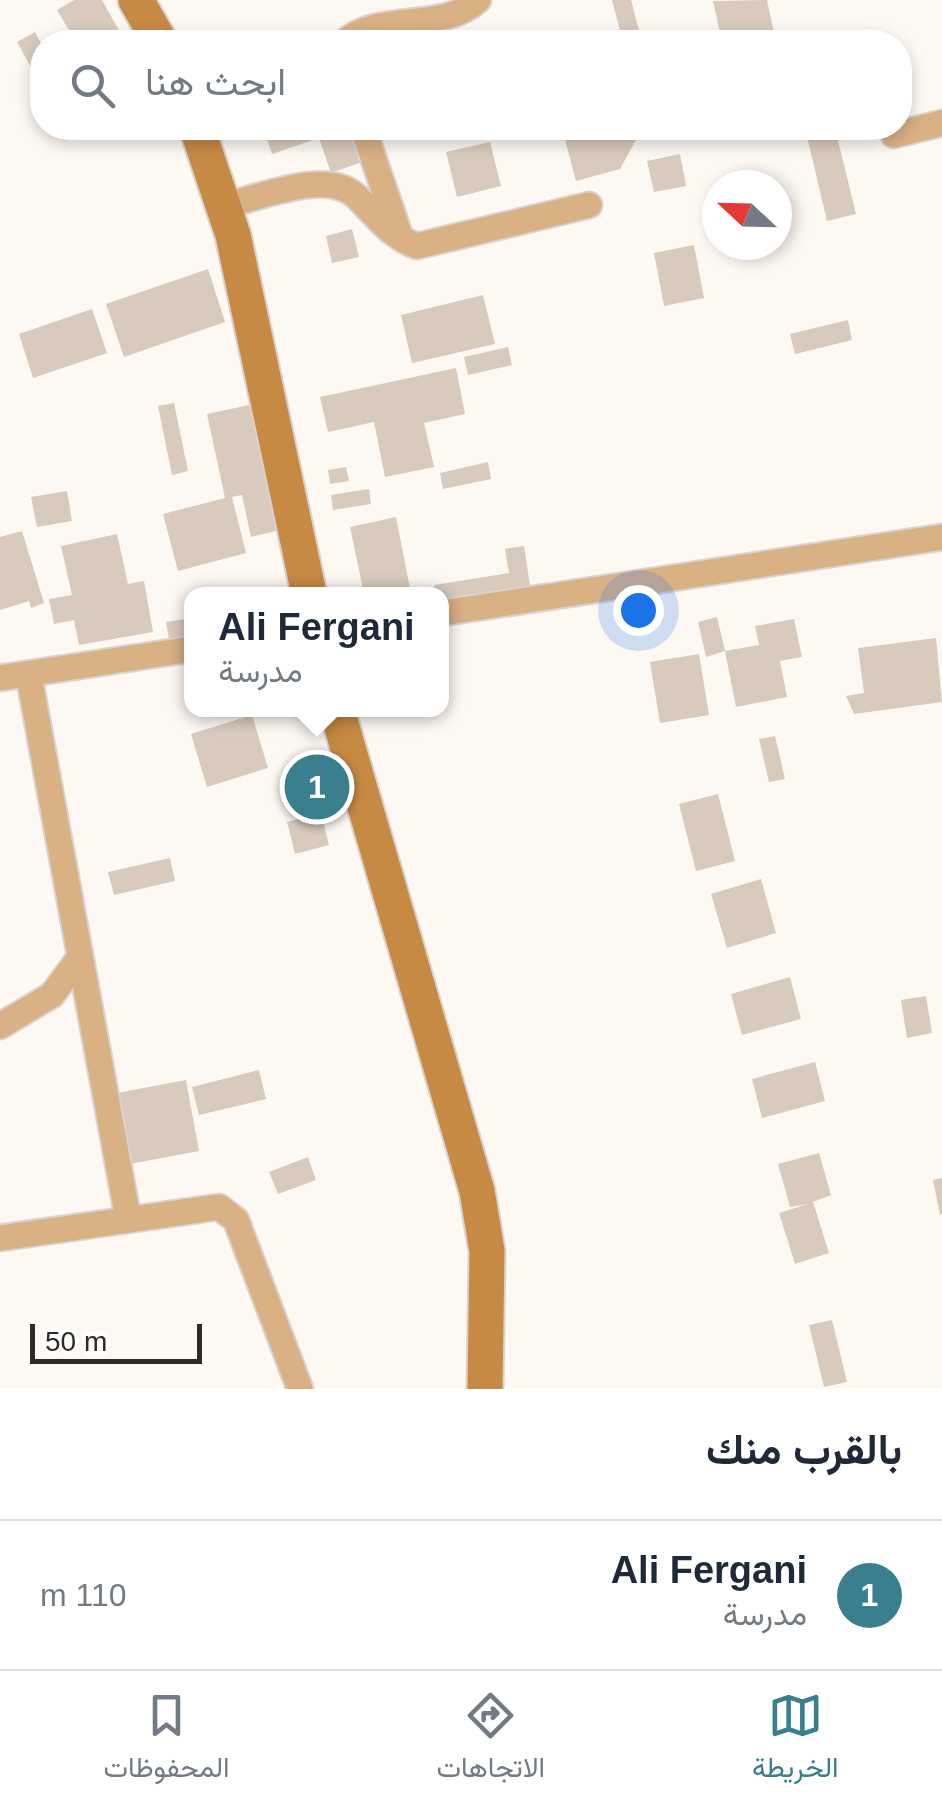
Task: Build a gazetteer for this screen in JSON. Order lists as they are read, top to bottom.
{
  "scale_bar": "50 m",
  "north": "left",
  "page": {
    "search": "ابحث هنا",
    "popup": ["Ali Fergani", "مدرسة"],
    "pins": "1",
    "scale": "50 m",
    "heading": "بالقرب منك",
    "list": [
      {
        "mark": "1",
        "name": "Ali Fergani",
        "note": "مدرسة",
        "value": "110 m"
      }
    ],
    "nav": ["الخريطة", "الاتجاهات", "المحفوظات"]
  }
}
